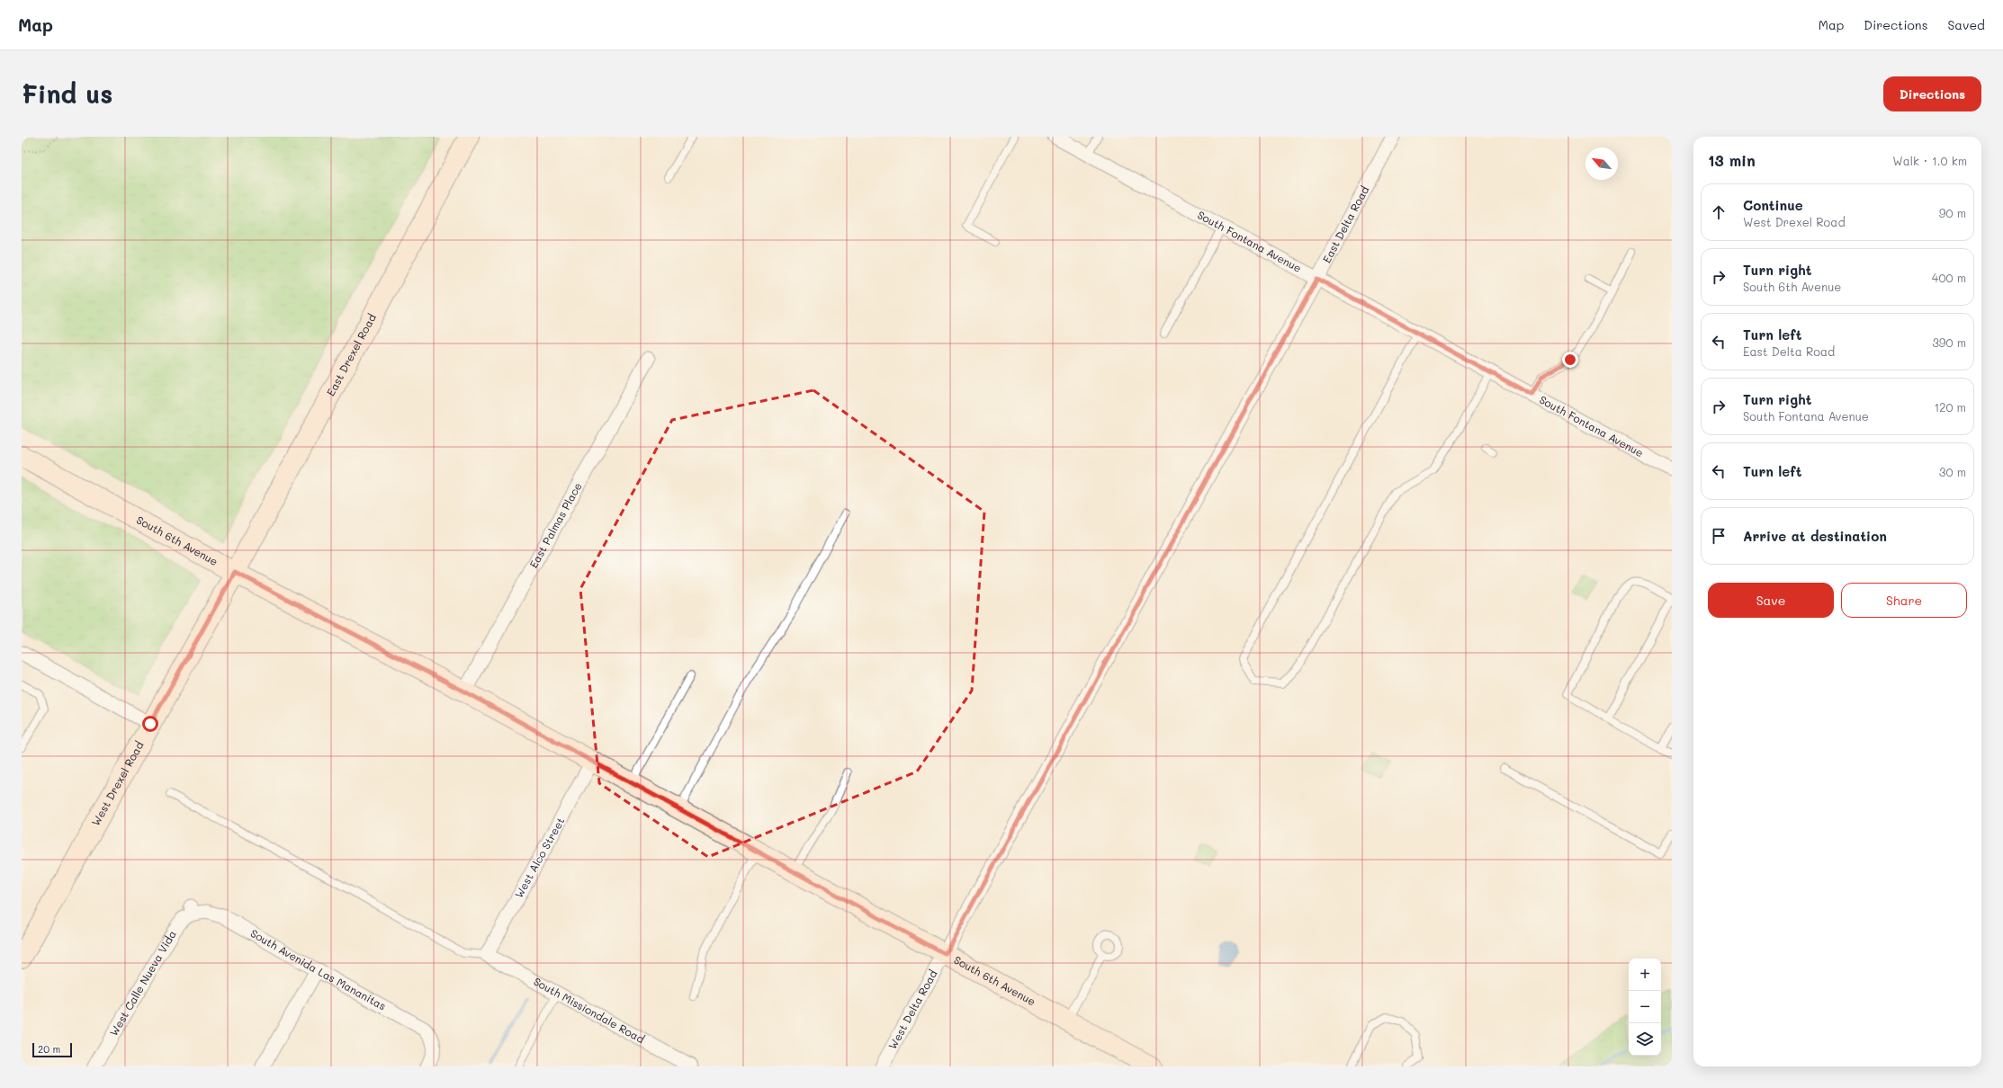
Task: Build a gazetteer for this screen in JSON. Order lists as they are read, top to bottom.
{
  "streets": {
    "street": [
      "East Delta Road",
      "South Fontana Avenue",
      "East Drexel Road",
      "East Palmas Place",
      "South 6th Avenue",
      "West Drexel Road",
      "West Alco Street",
      "South Avenida Las Mananitas",
      "West Calle Nueva Vida",
      "South Missiondale Road",
      "West Delta Road"
    ]
  },
  "crossings": [
    ["East Delta Road", "South Fontana Avenue"],
    ["East Delta Road", "South 6th Avenue"],
    ["East Delta Road", "West Delta Road"],
    ["East Drexel Road", "South 6th Avenue"],
    ["East Drexel Road", "West Drexel Road"],
    ["East Palmas Place", "South 6th Avenue"],
    ["South 6th Avenue", "West Drexel Road"],
    ["South 6th Avenue", "West Alco Street"],
    ["South 6th Avenue", "West Delta Road"],
    ["West Alco Street", "South Missiondale Road"],
    ["South Avenida Las Mananitas", "West Calle Nueva Vida"]
  ],
  "scale_bar": "20 m",
  "north": "top left",
  "page": {
    "header": "Map",
    "nav": ["Map", "Directions", "Saved"],
    "buttons": [
      "Directions",
      ["Save", "Share"]
    ],
    "title": "Find us",
    "heading": ["13 min", "Walk · 1.0 km"],
    "list": [
      ["Continue", "West Drexel Road", "90 m"],
      ["Turn right", "South 6th Avenue", "400 m"],
      ["Turn left", "East Delta Road", "390 m"],
      ["Turn right", "South Fontana Avenue", "120 m"],
      ["Turn left", "30 m"],
      "Arrive at destination"
    ],
    "map_buttons": ["+", "−"],
    "scale": "20 m"
  }
}
